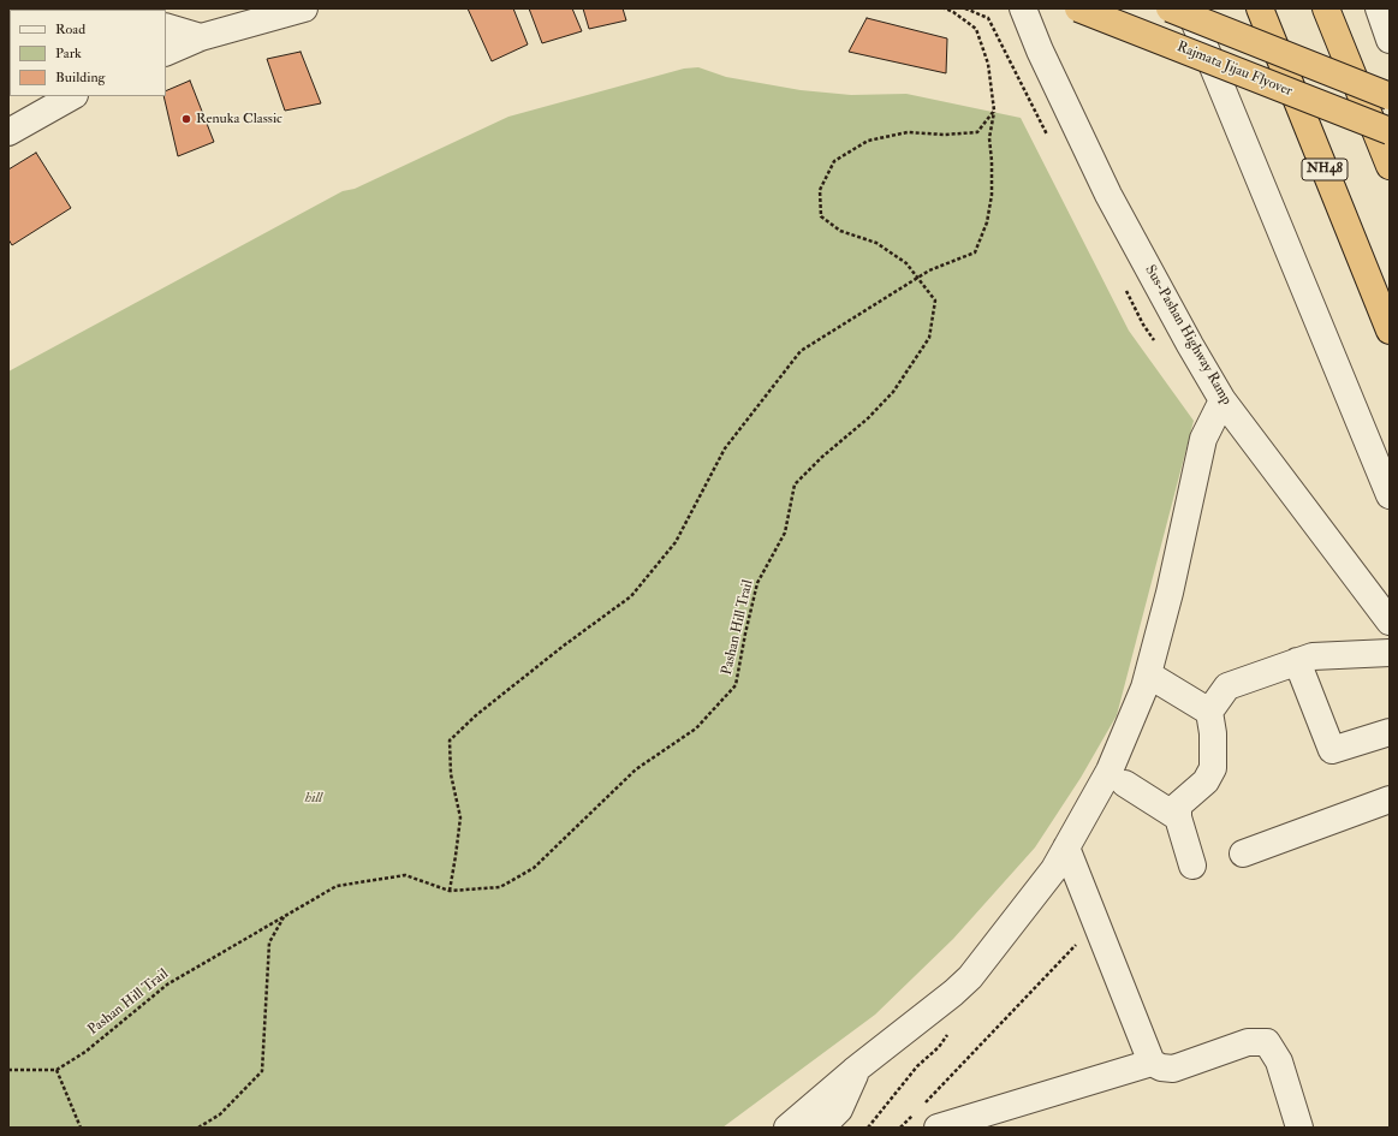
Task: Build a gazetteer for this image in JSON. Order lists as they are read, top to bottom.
{
  "streets": {
    "main road": ["Rajmata Jijau Flyover", "NH48"],
    "street": ["Sus-Pashan Highway Ramp"],
    "path": ["Pashan Hill Trail"]
  },
  "parks": ["hill"],
  "places": ["Renuka Classic"],
  "legend": ["Road", "Park", "Building"]
}
